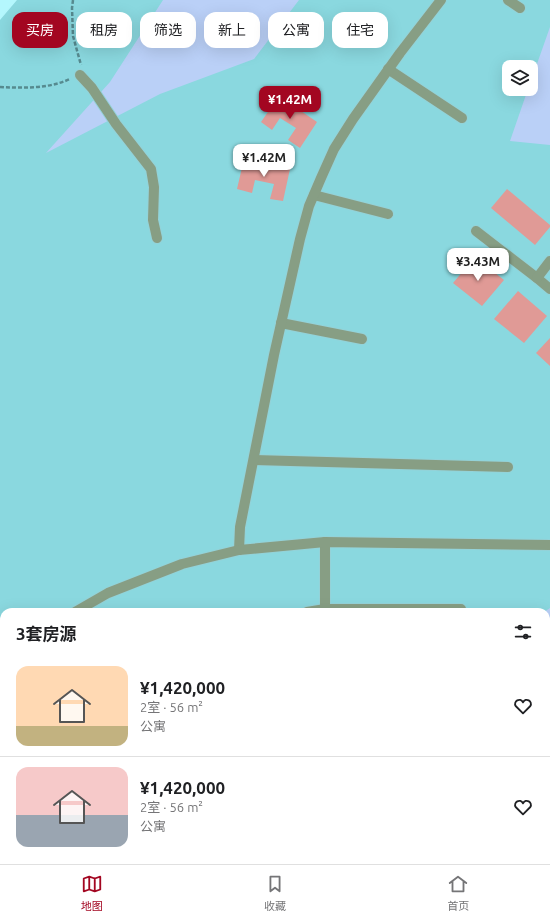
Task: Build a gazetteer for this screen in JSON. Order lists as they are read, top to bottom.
{
  "page": {
    "chip": [
      "买房",
      "租房",
      "筛选",
      "新上",
      "公寓",
      "住宅"
    ],
    "price": ["¥1.42M", "¥1.42M", "¥3.43M"],
    "heading": "3套房源",
    "list": [
      {
        "name": "¥1,420,000",
        "note": "2室 · 56 m² · 公寓"
      },
      {
        "name": "¥1,420,000",
        "note": "2室 · 56 m² · 公寓"
      }
    ],
    "tabs": ["地图", "收藏", "首页"]
  }
}
